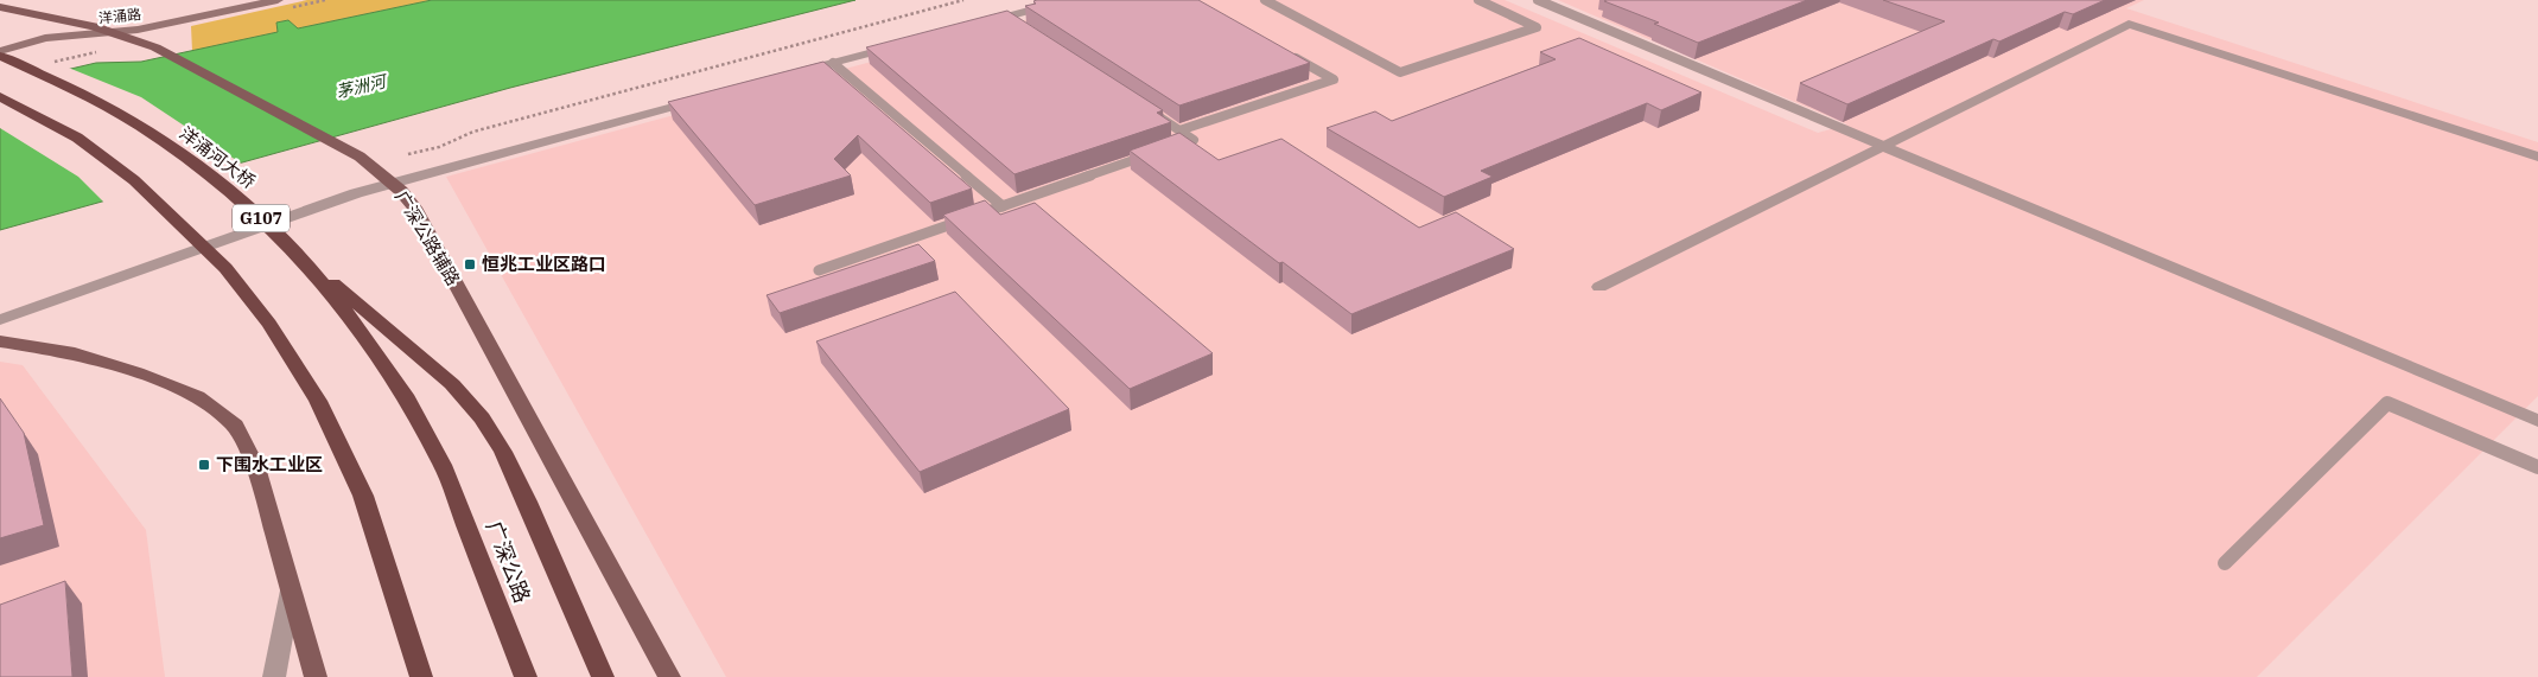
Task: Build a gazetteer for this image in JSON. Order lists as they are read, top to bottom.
{
  "streets": {
    "highway": ["洋涌河大桥", "G107", "广深公路"],
    "main road": ["广深公路辅路"],
    "street": ["洋涌路"]
  },
  "crossings": [
    ["洋涌路", "洋涌河大桥"],
    ["洋涌路", "广深公路辅路"],
    ["洋涌河大桥", "广深公路"]
  ],
  "water": ["茅洲河"],
  "places": {
    "transit": ["恒兆工业区路口", "下围水工业区"]
  }
}
